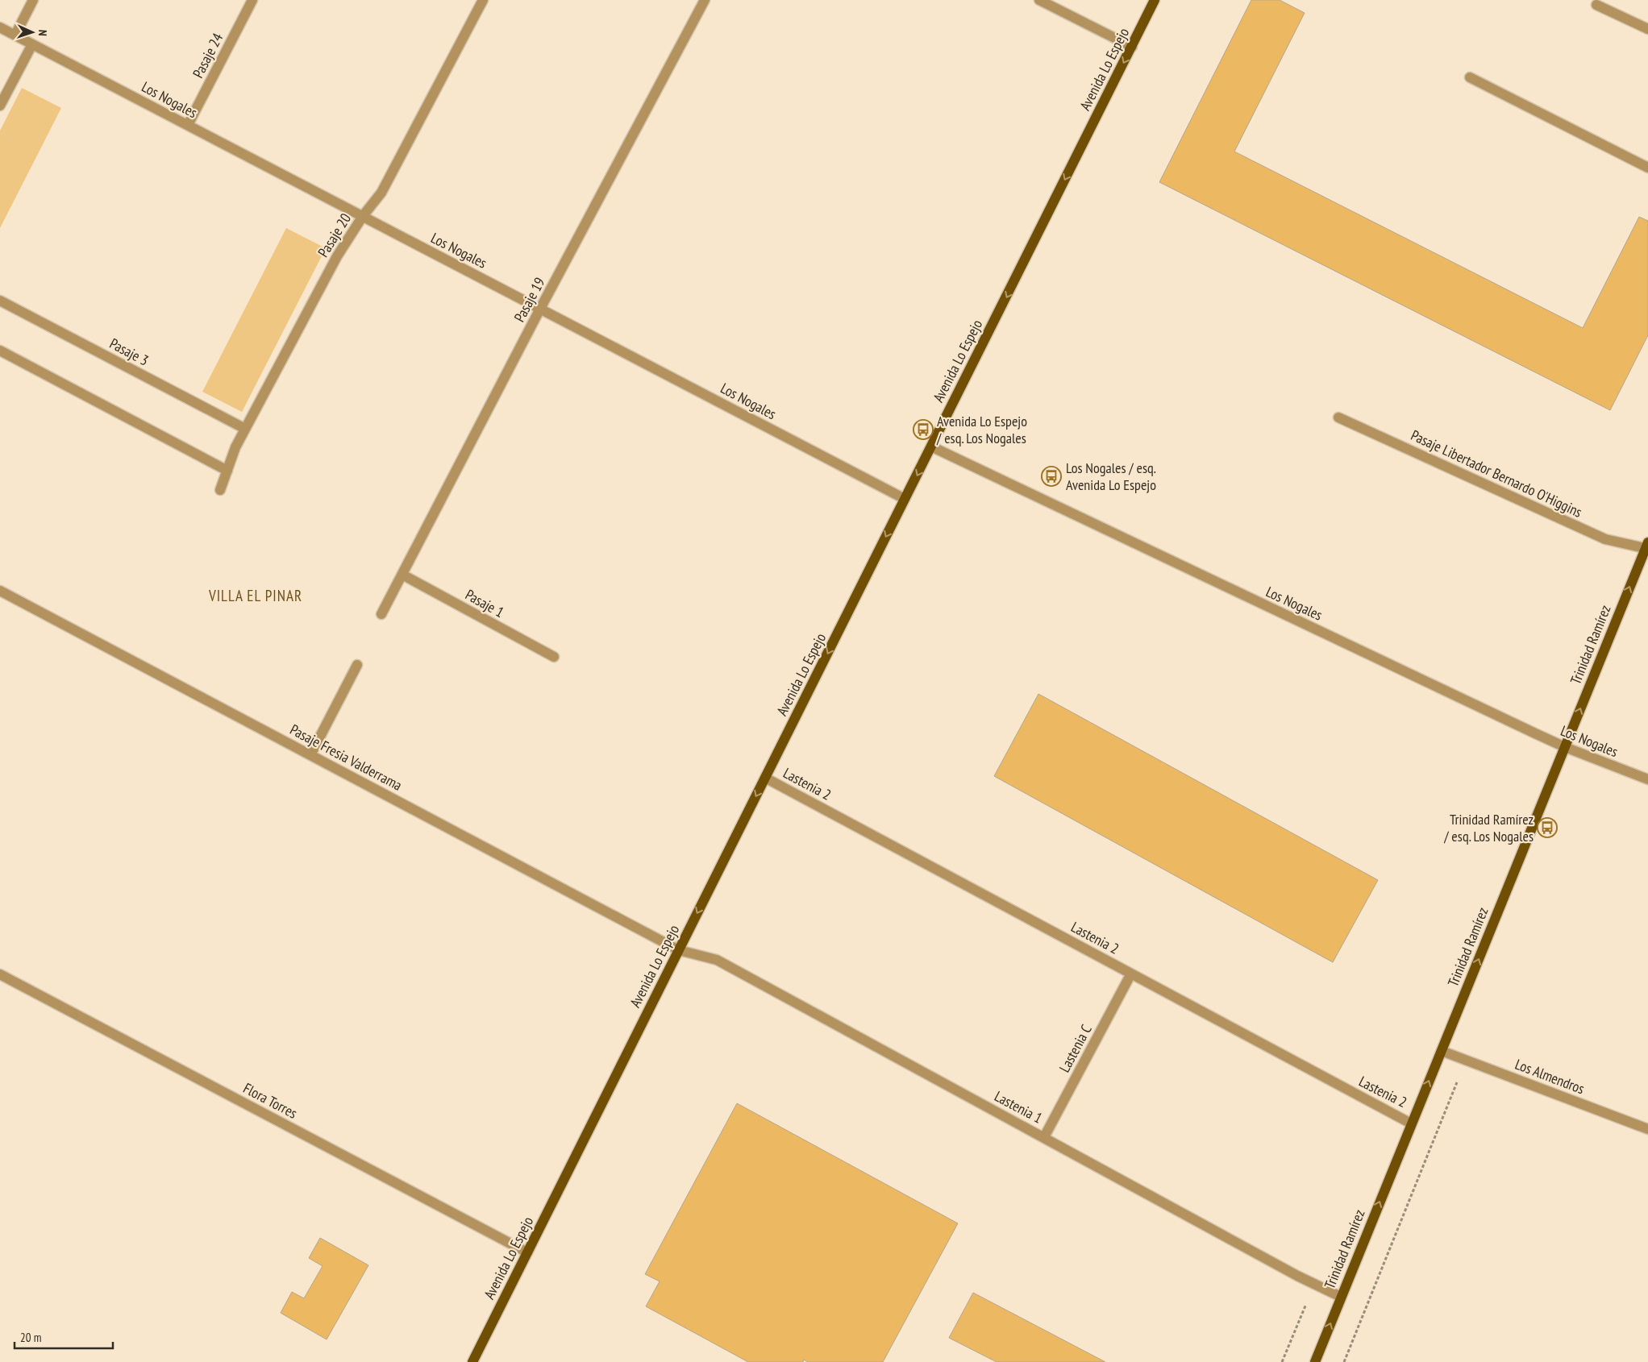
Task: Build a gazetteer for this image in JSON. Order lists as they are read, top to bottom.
{
  "streets": {
    "main road": ["Avenida Lo Espejo", "Trinidad Ramírez"],
    "street": [
      "Pasaje 24",
      "Los Nogales",
      "Pasaje 20",
      "Pasaje 19",
      "Pasaje 3",
      "Pasaje Libertador Bernardo O'Higgins",
      "Pasaje 1",
      "Pasaje Fresia Valderrama",
      "Lastenia 2",
      "Lastenia C",
      "Los Almendros",
      "Flora Torres",
      "Lastenia 1"
    ]
  },
  "crossings": [
    ["Pasaje 24", "Los Nogales"],
    ["Avenida Lo Espejo", "Los Nogales"],
    ["Avenida Lo Espejo", "Pasaje Fresia Valderrama"],
    ["Avenida Lo Espejo", "Lastenia 2"],
    ["Avenida Lo Espejo", "Flora Torres"],
    ["Avenida Lo Espejo", "Lastenia 1"],
    ["Los Nogales", "Pasaje 20"],
    ["Los Nogales", "Pasaje 19"],
    ["Los Nogales", "Trinidad Ramírez"],
    ["Pasaje 20", "Pasaje 3"],
    ["Pasaje 19", "Pasaje 1"],
    ["Pasaje Libertador Bernardo O'Higgins", "Trinidad Ramírez"],
    ["Trinidad Ramírez", "Lastenia 2"],
    ["Trinidad Ramírez", "Los Almendros"],
    ["Trinidad Ramírez", "Lastenia 1"],
    ["Pasaje Fresia Valderrama", "Lastenia 1"],
    ["Lastenia 2", "Lastenia C"],
    ["Lastenia C", "Lastenia 1"]
  ],
  "one_way": ["Avenida Lo Espejo", "Trinidad Ramírez"],
  "districts": ["VILLA EL PINAR"],
  "places": {
    "bus stop": ["Avenida Lo Espejo / esq. Los Nogales", "Los Nogales / esq. Avenida Lo Espejo", "Trinidad Ramírez / esq. Los Nogales"]
  },
  "scale_bar": "20 m",
  "north": "right"
}
